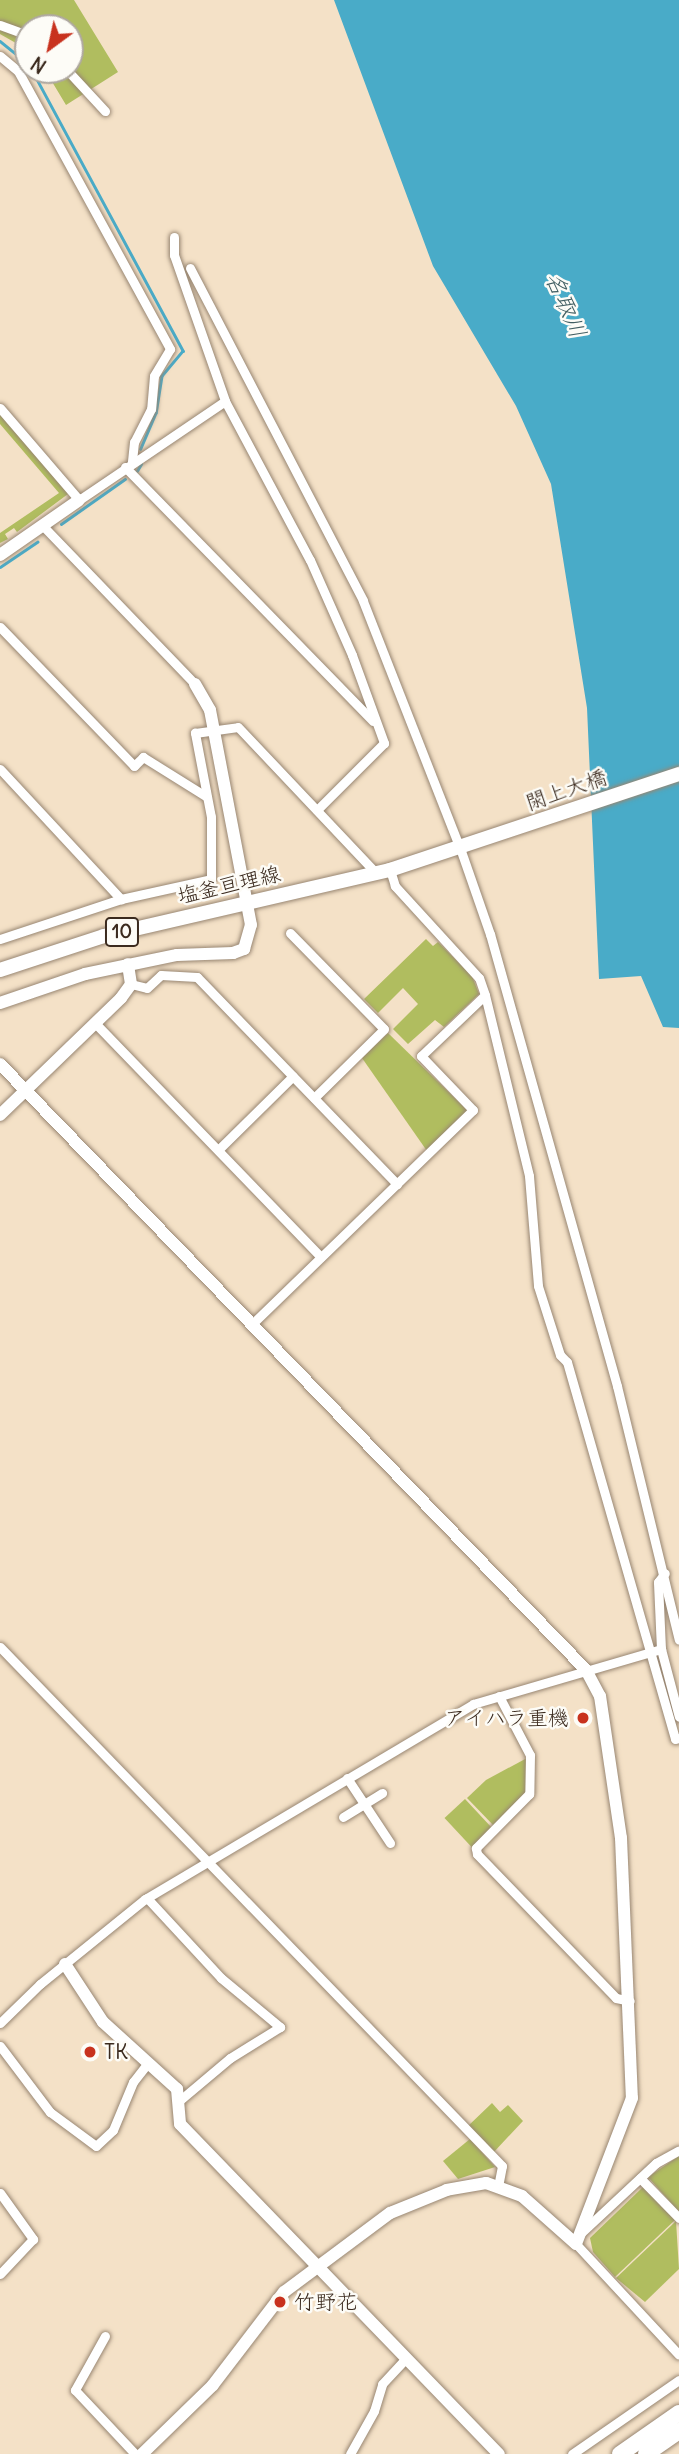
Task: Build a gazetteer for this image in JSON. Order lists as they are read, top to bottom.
{
  "streets": {
    "main road": ["閖上大橋", "塩釜亘理線", "10"]
  },
  "crossings": [
    ["閖上大橋", "塩釜亘理線"]
  ],
  "water": ["名取川"],
  "places": ["アイハラ重機", "TK", "竹野花"],
  "north": "bottom left"
}
